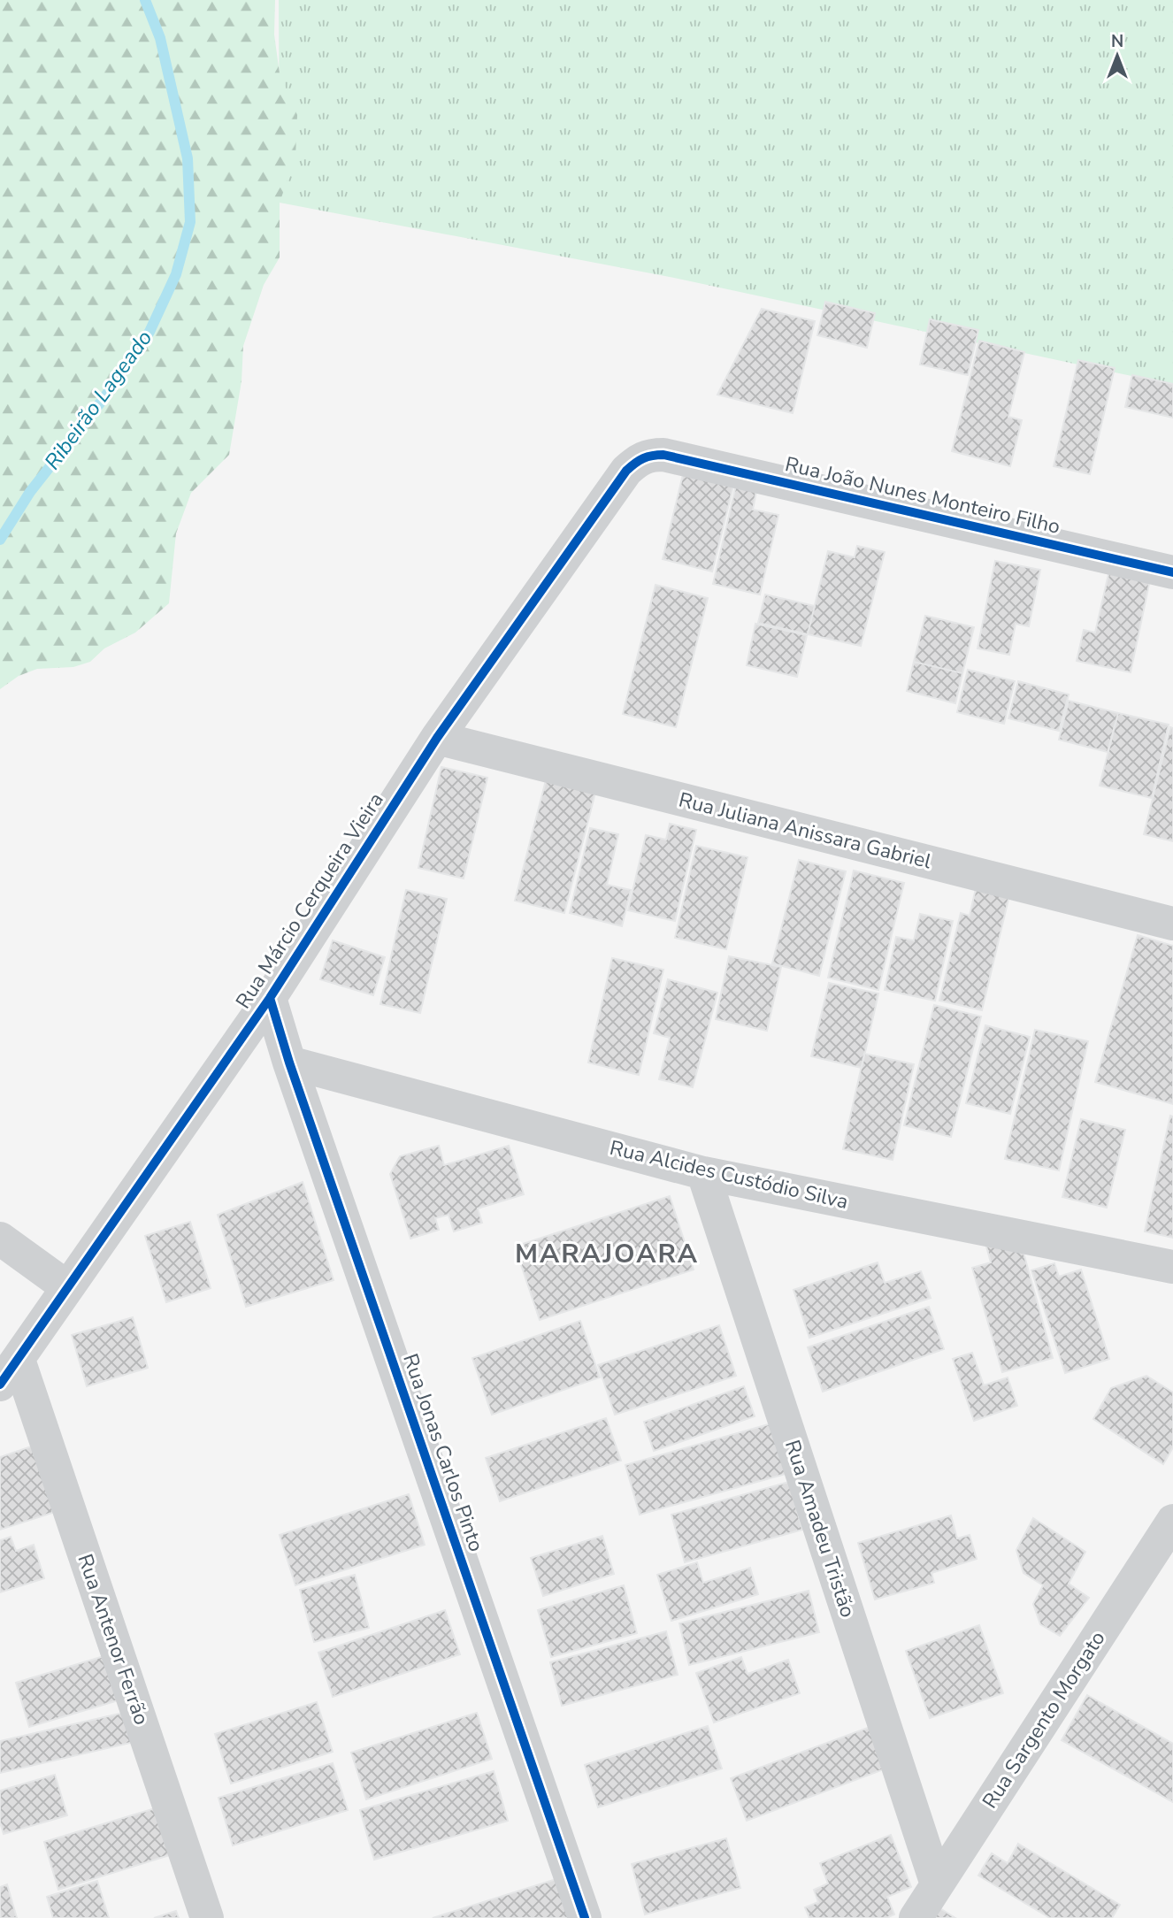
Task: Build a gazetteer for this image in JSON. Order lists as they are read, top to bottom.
{
  "streets": {
    "street": [
      "Rua João Nunes Monteiro Filho",
      "Rua Juliana Anissara Gabriel",
      "Rua Márcio Cerqueira Vieira",
      "Rua Alcides Custódio Silva",
      "Rua Jonas Carlos Pinto",
      "Rua Amadeu Tristão",
      "Rua Antenor Ferrão",
      "Rua Sargento Morgato"
    ]
  },
  "crossings": [
    ["Rua João Nunes Monteiro Filho", "Rua Márcio Cerqueira Vieira"],
    ["Rua Juliana Anissara Gabriel", "Rua Márcio Cerqueira Vieira"],
    ["Rua Márcio Cerqueira Vieira", "Rua Jonas Carlos Pinto"],
    ["Rua Márcio Cerqueira Vieira", "Rua Antenor Ferrão"],
    ["Rua Alcides Custódio Silva", "Rua Jonas Carlos Pinto"],
    ["Rua Alcides Custódio Silva", "Rua Amadeu Tristão"],
    ["Rua Amadeu Tristão", "Rua Sargento Morgato"]
  ],
  "districts": ["MARAJOARA"],
  "water": ["Ribeirão Lageado"],
  "north": "top"
}
